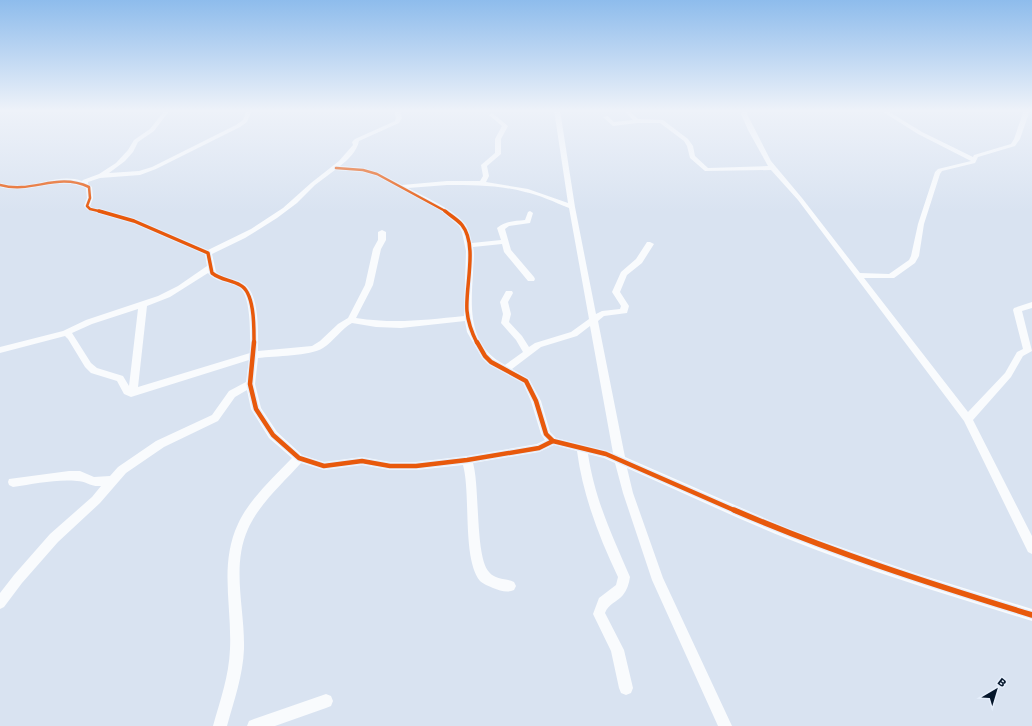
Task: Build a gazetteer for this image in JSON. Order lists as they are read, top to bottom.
{
  "north": "top right"
}
